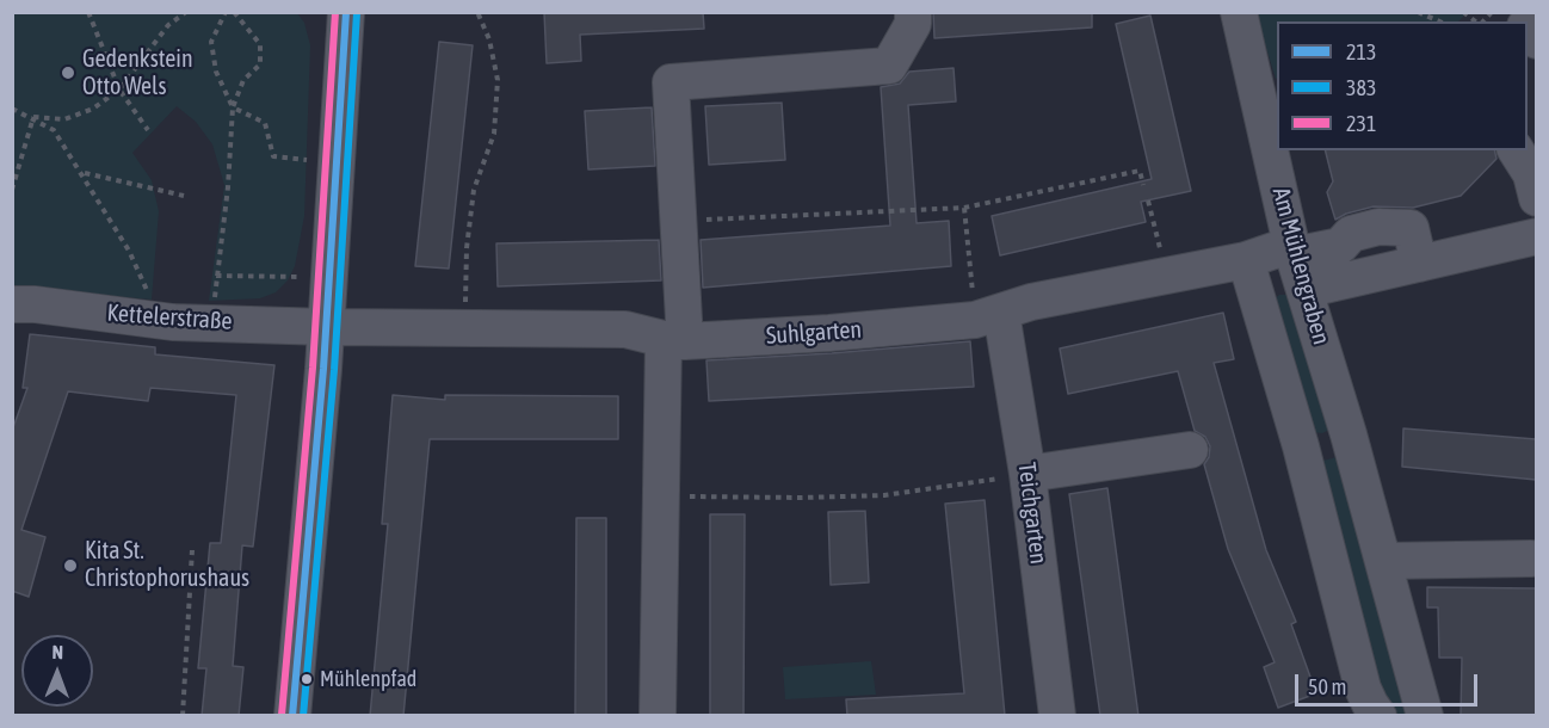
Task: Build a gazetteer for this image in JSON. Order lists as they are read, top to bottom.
{
  "streets": {
    "street": [
      "Am Mühlengraben",
      "Kettelerstraße",
      "Suhlgarten",
      "Teichgarten"
    ]
  },
  "crossings": [
    ["Am Mühlengraben", "Suhlgarten"],
    ["Kettelerstraße", "Suhlgarten"],
    ["Suhlgarten", "Teichgarten"]
  ],
  "places": ["Gedenkstein Otto Wels", "Kita St. Christophorushaus", "Mühlenpfad"],
  "lines": ["transit line 213", "transit line 231", "transit line 383"],
  "legend": ["213", "383", "231"],
  "scale_bar": "50 m",
  "north": "top"
}
